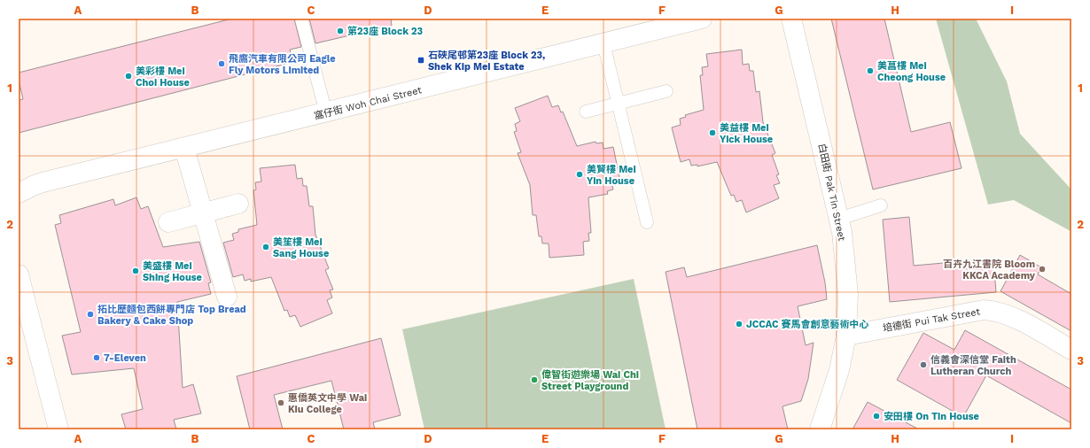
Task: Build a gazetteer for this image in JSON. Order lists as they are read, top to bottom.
{
  "streets": {
    "street": ["窩仔街 Woh Chai Street", "白田街 Pak Tin Street", "培德街 Pui Tak Street"]
  },
  "crossings": [
    ["白田街 Pak Tin Street", "培德街 Pui Tak Street"]
  ],
  "places": {
    "other": [
      "第23座 Block 23",
      "飛鷹汽車有限公司 Eagle Fly Motors Limited",
      "美菖樓 Mei Cheong House",
      "美彩樓 Mei Choi House",
      "美益樓 Mei Yick House",
      "美賢樓 Mei Yin House",
      "美笙樓 Mei Sang House",
      "百卉九江書院 Bloom KKCA Academy",
      "美盛樓 Mei Shing House",
      "拓比歷麵包西餅專門店 Top Bread Bakery & Cake Shop",
      "JCCAC 賽馬會創意藝術中心",
      "7-Eleven",
      "信義會深信堂 Faith Lutheran Church",
      "偉智街遊樂場 Wai Chi Street Playground",
      "惠僑英文中學 Wai Kiu College",
      "安田樓 On Tin House"
    ],
    "transit": ["石硤尾邨第23座 Block 23, Shek Kip Mei Estate"]
  },
  "grid": {
    "columns": [
      "A",
      "B",
      "C",
      "D",
      "E",
      "F",
      "G",
      "H",
      "I"
    ],
    "rows": ["1", "2", "3"]
  }
}
